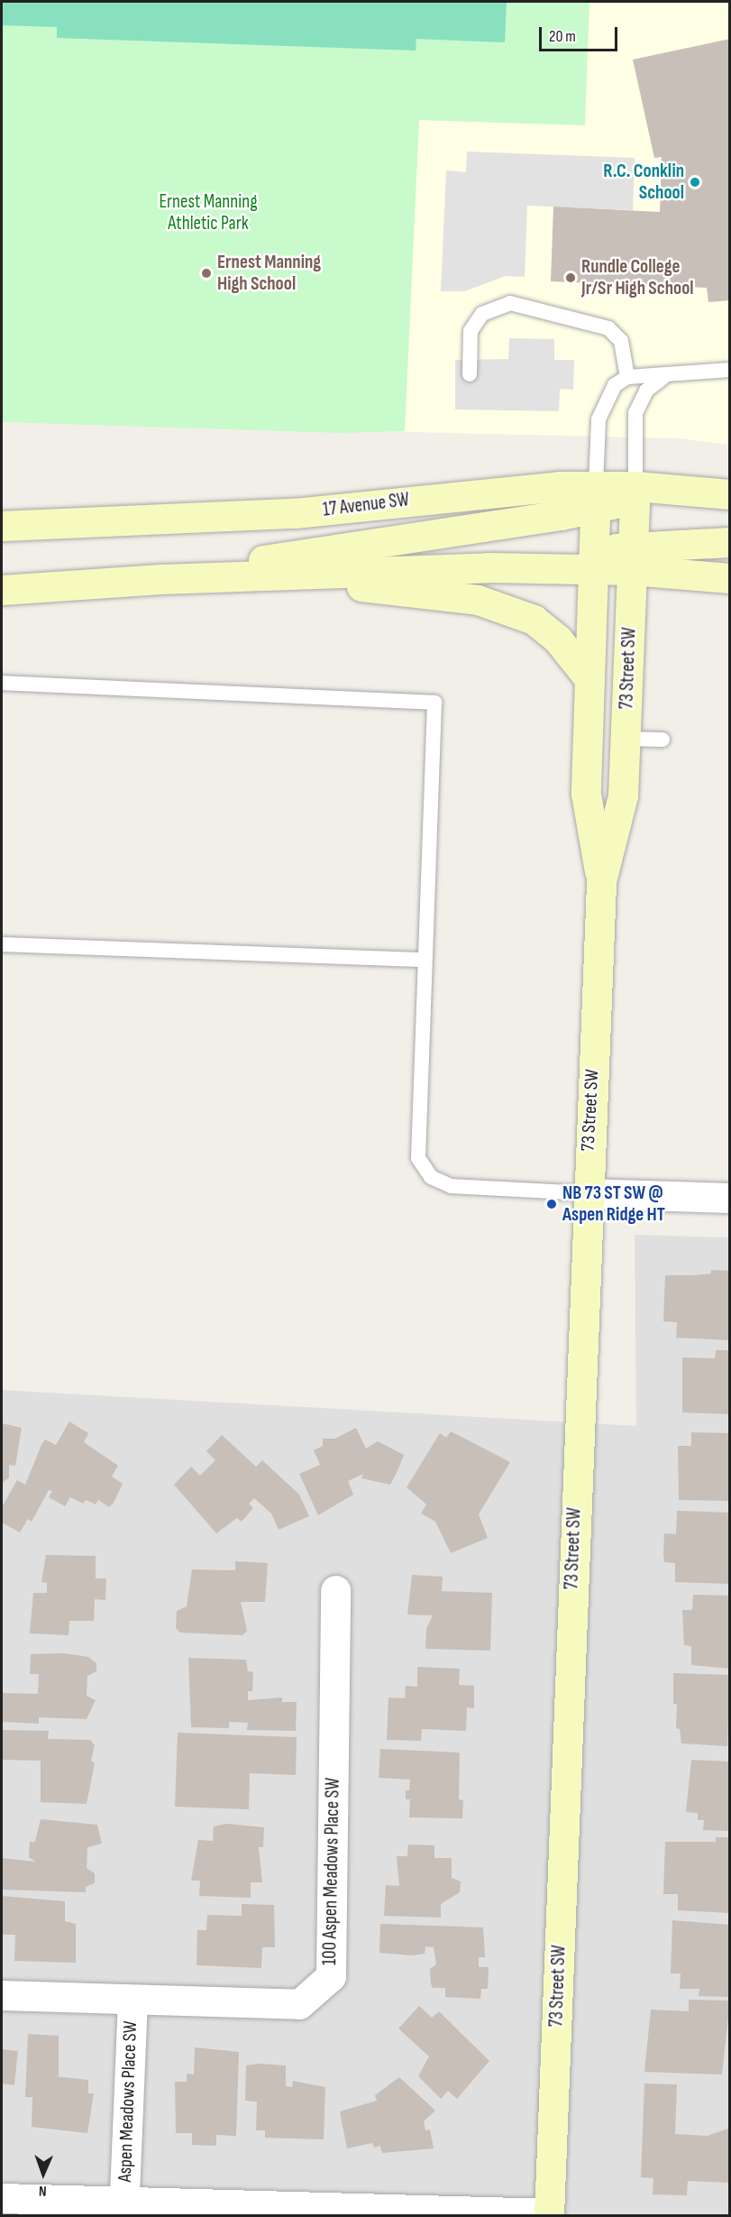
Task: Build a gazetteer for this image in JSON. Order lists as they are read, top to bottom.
{
  "streets": {
    "main road": ["17 Avenue SW", "73 Street SW"],
    "street": ["100 Aspen Meadows Place SW", "Aspen Meadows Place SW"]
  },
  "crossings": [
    ["17 Avenue SW", "73 Street SW"],
    ["100 Aspen Meadows Place SW", "Aspen Meadows Place SW"]
  ],
  "parks": ["Ernest Manning Athletic Park"],
  "places": [
    "R.C. Conklin School",
    "Ernest Manning High School",
    "Rundle College Jr/Sr High School",
    "NB 73 ST SW @ Aspen Ridge HT"
  ],
  "scale_bar": "20 m",
  "north": "bottom"
}
